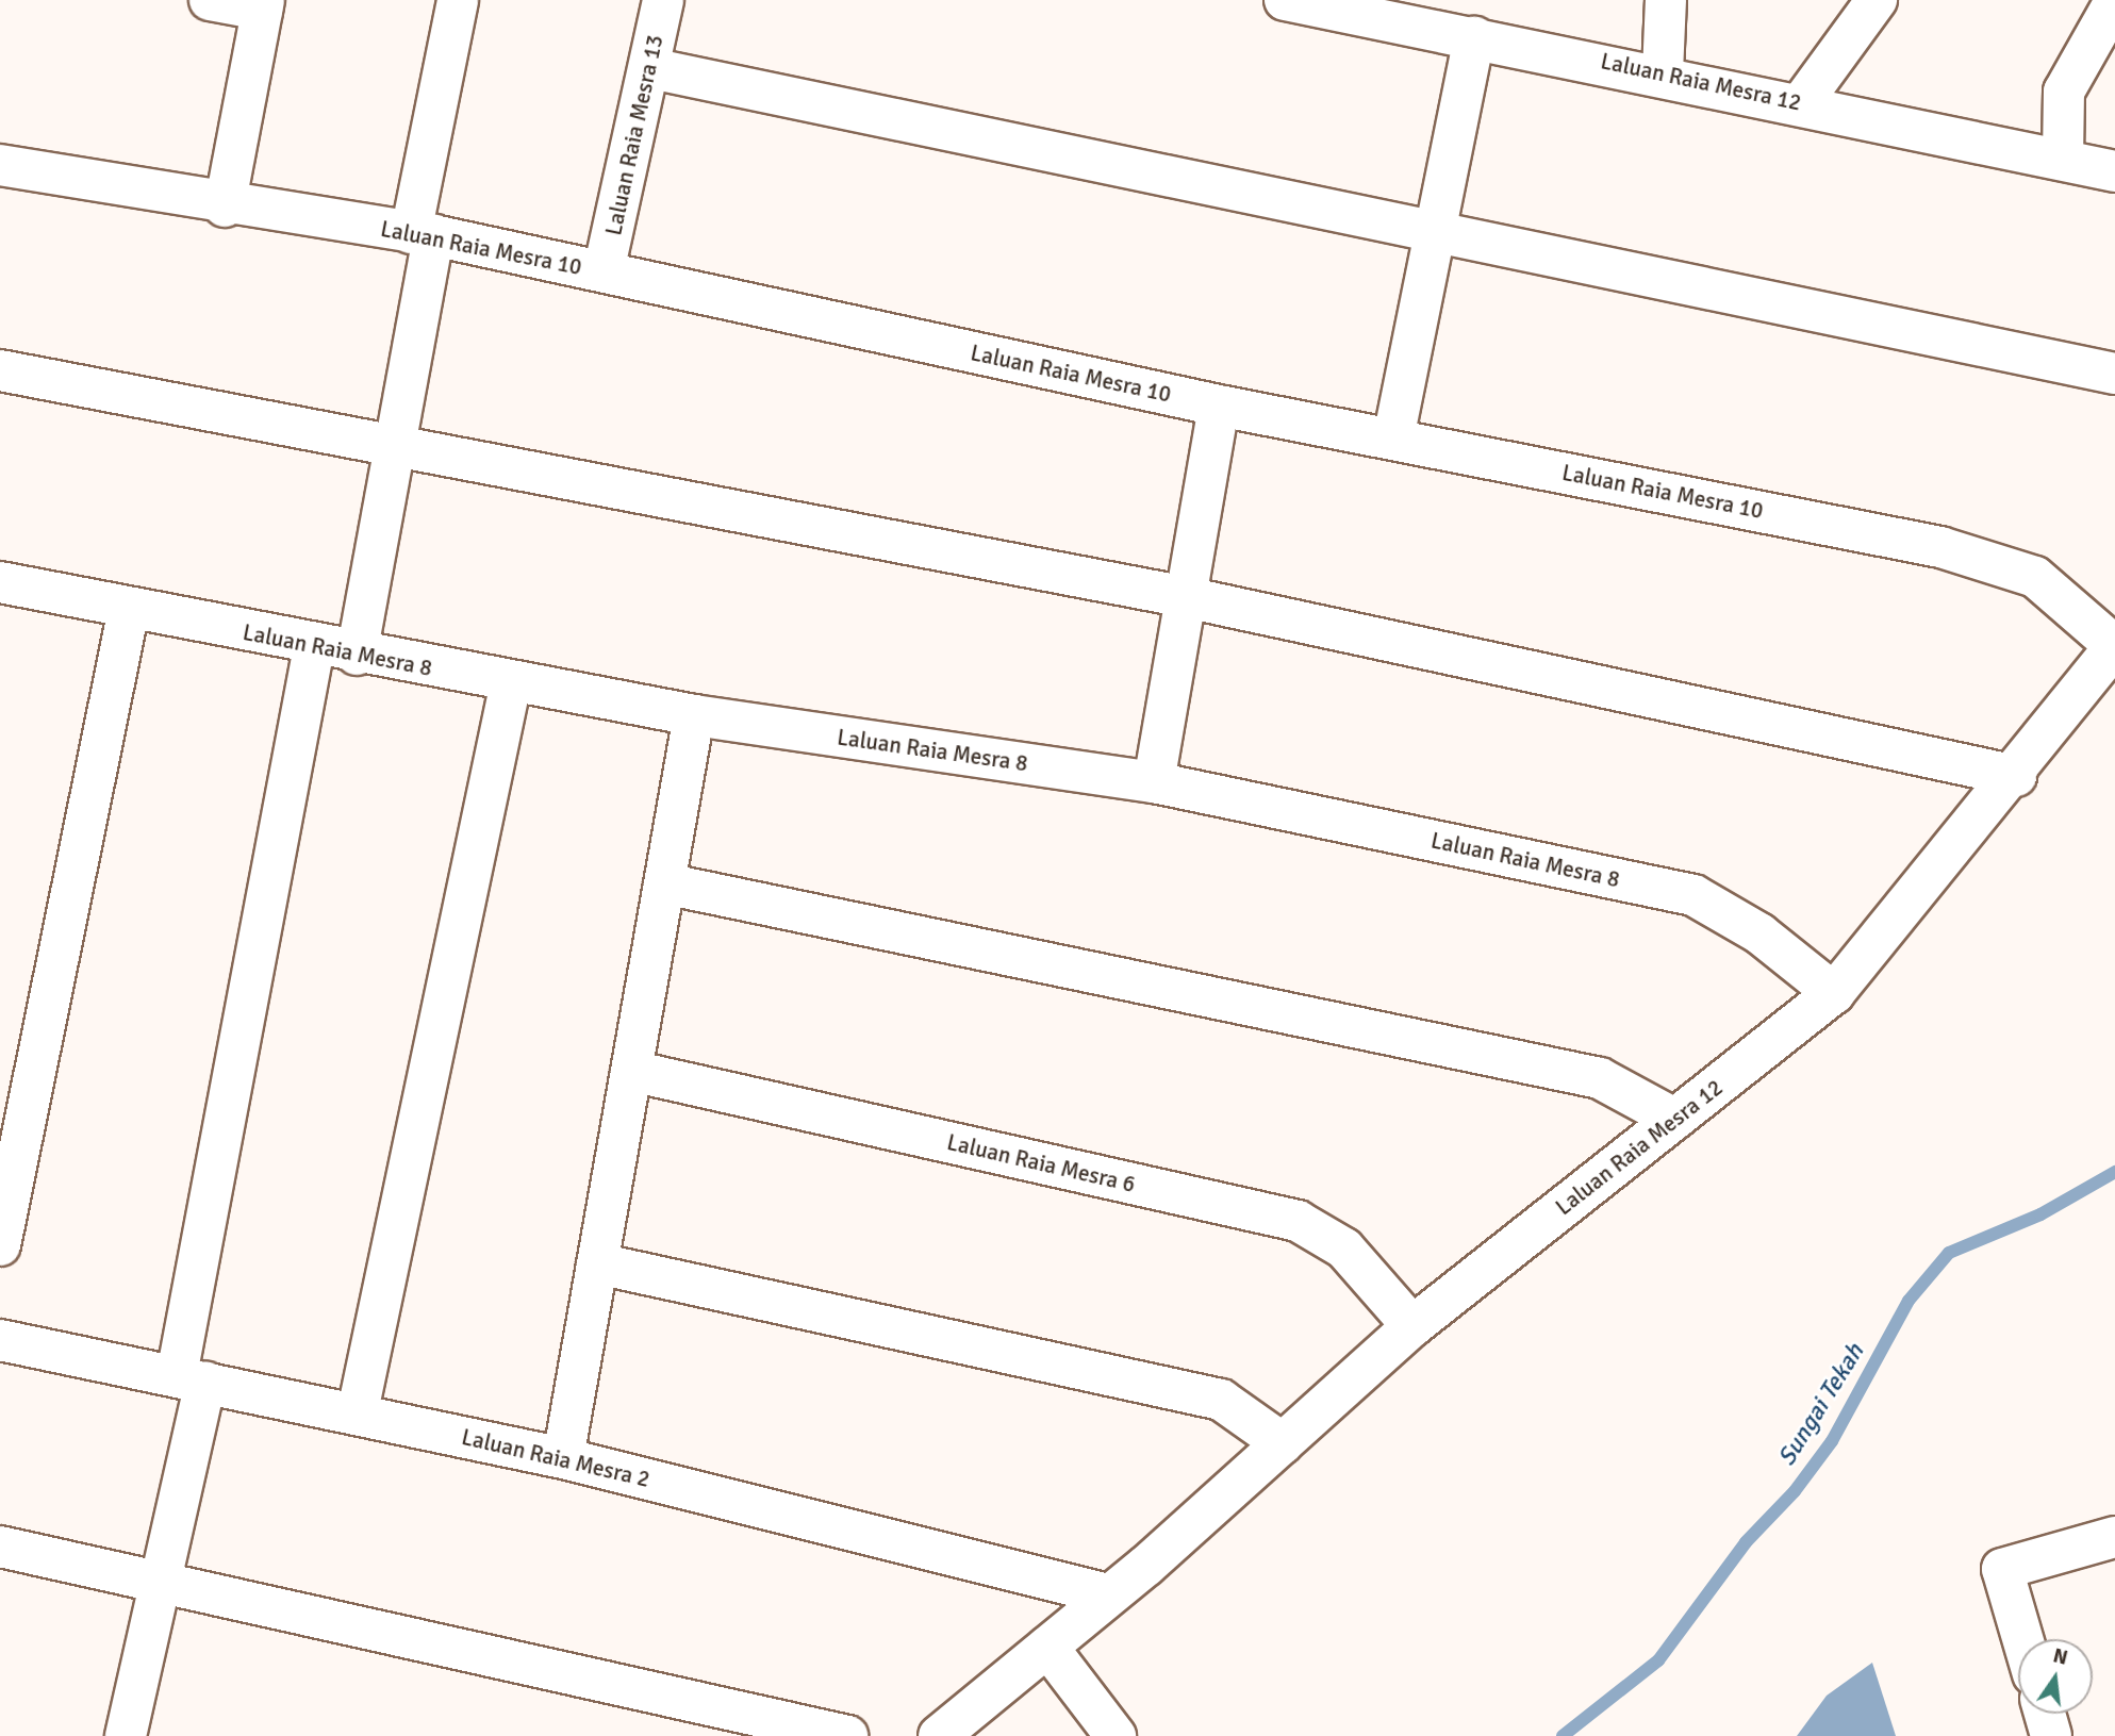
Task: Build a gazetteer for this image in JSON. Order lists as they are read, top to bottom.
{
  "streets": {
    "street": [
      "Laluan Raia Mesra 12",
      "Laluan Raia Mesra 13",
      "Laluan Raia Mesra 10",
      "Laluan Raia Mesra 8",
      "Laluan Raia Mesra 6",
      "Laluan Raia Mesra 2"
    ]
  },
  "crossings": [
    ["Laluan Raia Mesra 12", "Laluan Raia Mesra 10"],
    ["Laluan Raia Mesra 12", "Laluan Raia Mesra 8"],
    ["Laluan Raia Mesra 12", "Laluan Raia Mesra 6"],
    ["Laluan Raia Mesra 12", "Laluan Raia Mesra 2"],
    ["Laluan Raia Mesra 13", "Laluan Raia Mesra 10"]
  ],
  "water": ["Sungai Tekah"],
  "north": "top"
}
